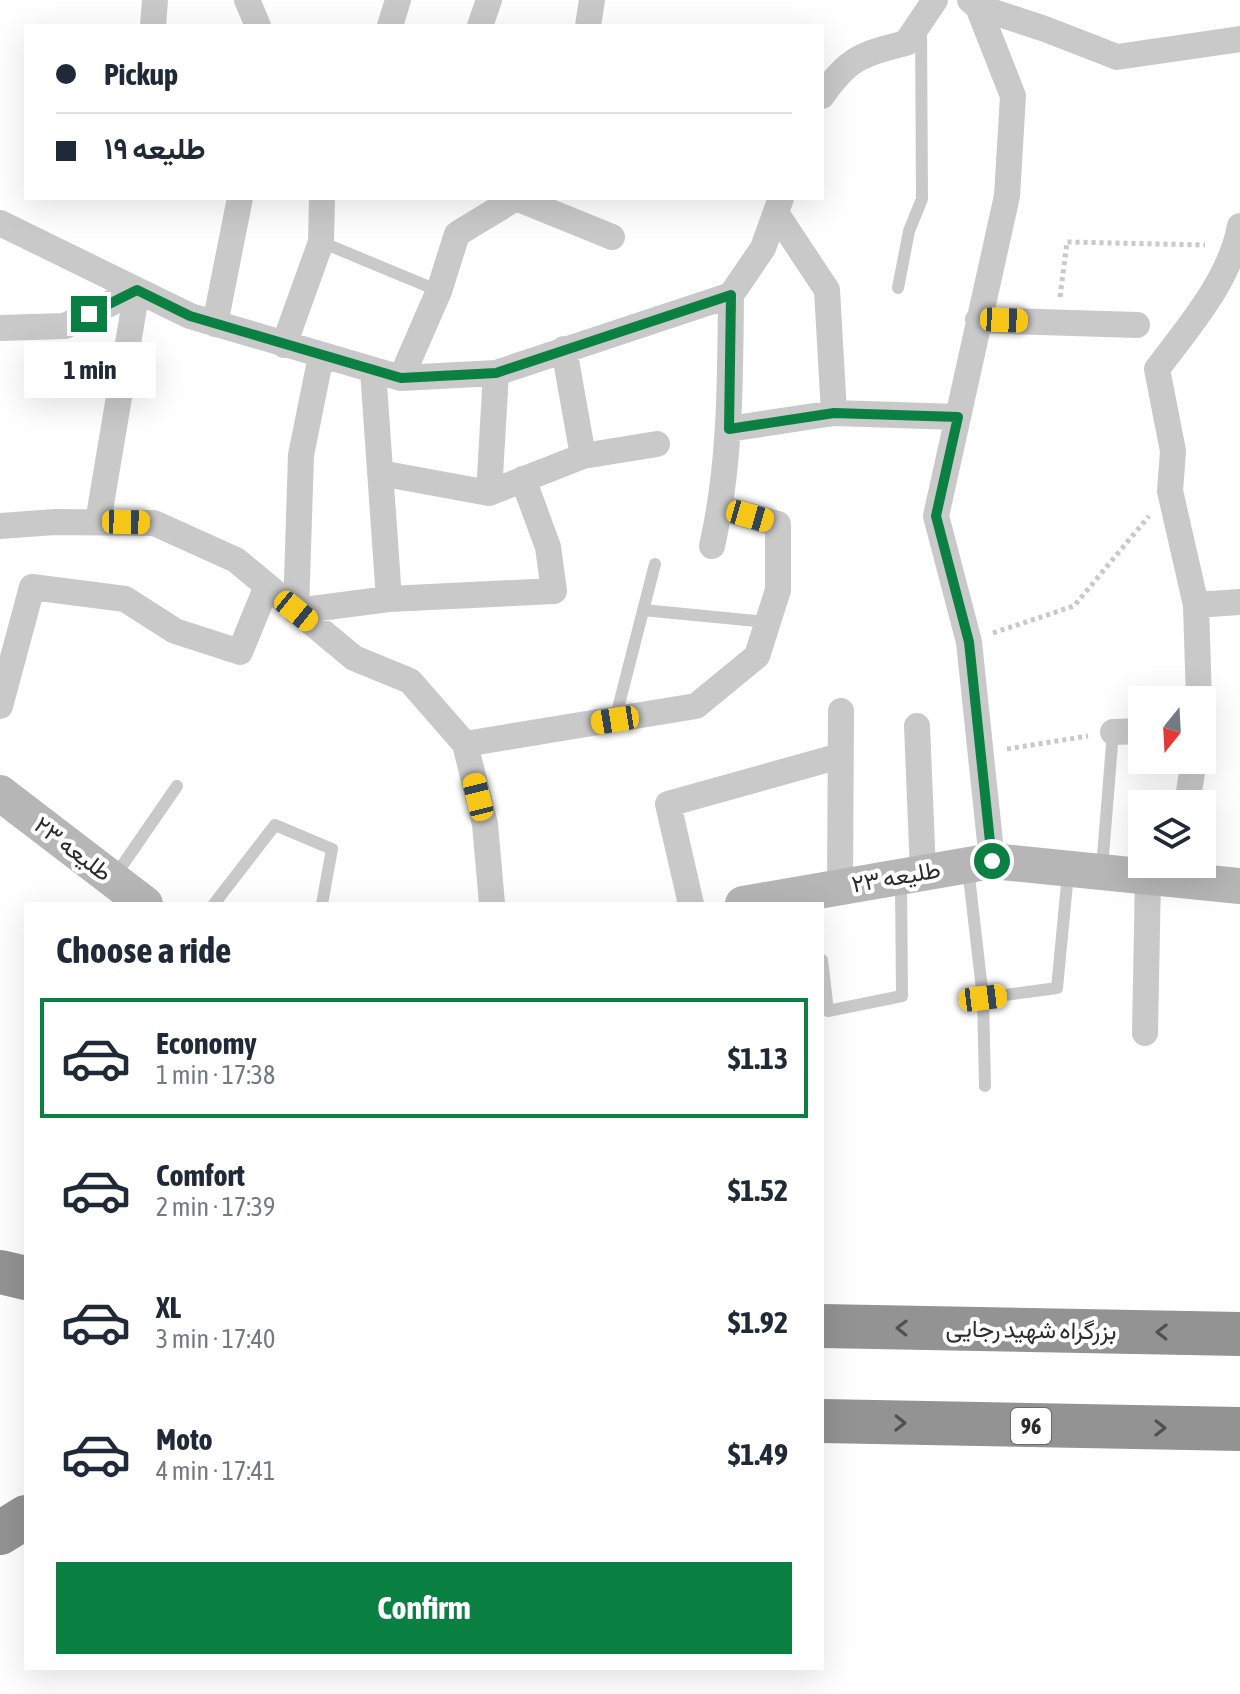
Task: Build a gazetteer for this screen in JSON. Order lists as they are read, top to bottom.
{
  "streets": {
    "highway": ["بزرگراه شهید رجایی", "96"],
    "main road": ["طلیعه ۲۳"]
  },
  "north": "bottom",
  "page": {
    "banner": ["Pickup", "طلیعه ۱۹"],
    "bubble": "1 min",
    "heading": "Choose a ride",
    "list": [
      {
        "name": "Economy",
        "note": "1 min · 17:38",
        "value": "$1.13"
      },
      {
        "name": "Comfort",
        "note": "2 min · 17:39",
        "value": "$1.52"
      },
      {
        "name": "XL",
        "note": "3 min · 17:40",
        "value": "$1.92"
      },
      {
        "name": "Moto",
        "note": "4 min · 17:41",
        "value": "$1.49"
      }
    ],
    "buttons": "Confirm"
  }
}
